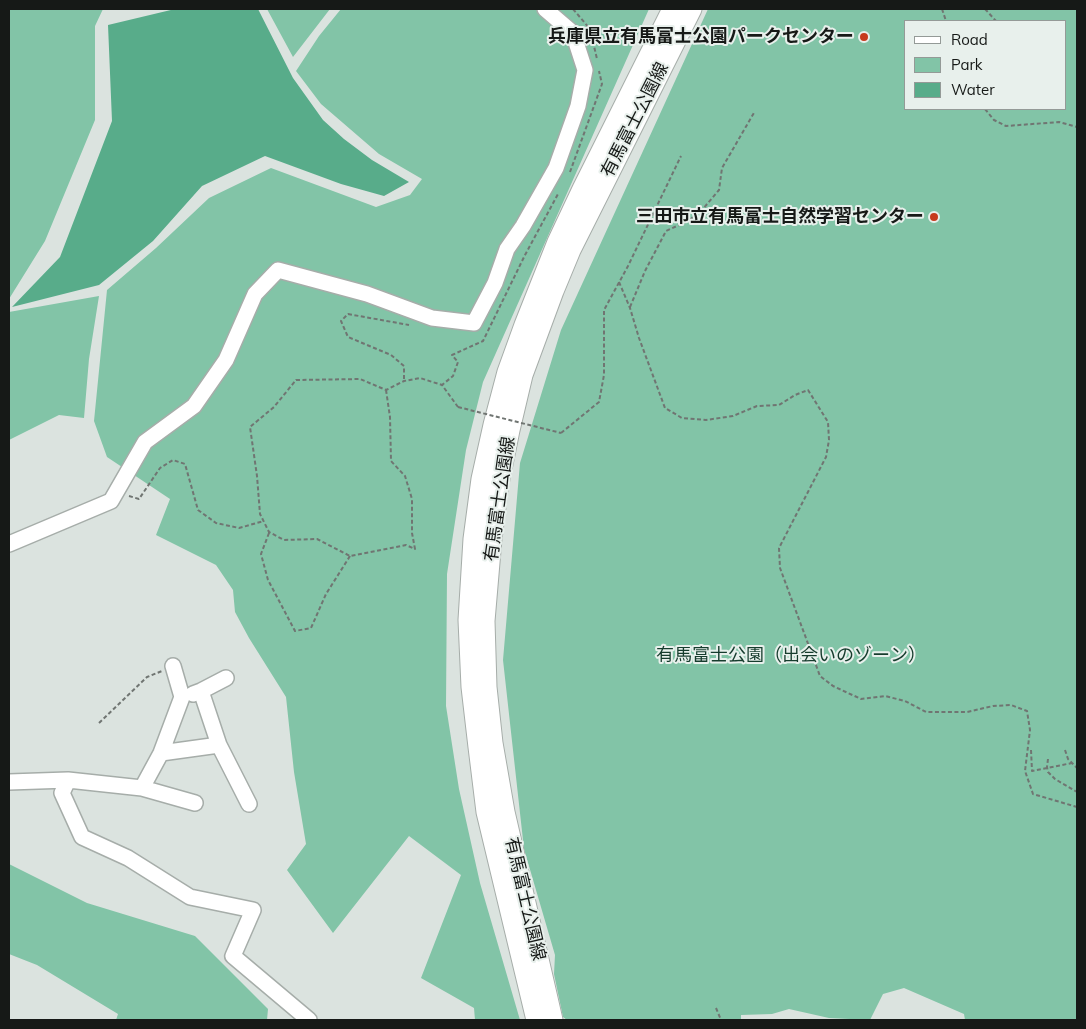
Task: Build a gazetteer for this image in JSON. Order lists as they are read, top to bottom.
{
  "streets": {
    "main road": ["有馬富士公園線"]
  },
  "parks": ["有馬富士公園（出会いのゾーン）"],
  "places": ["兵庫県立有馬富士公園パークセンター", "三田市立有馬富士自然学習センター"],
  "legend": ["Road", "Park", "Water"]
}
